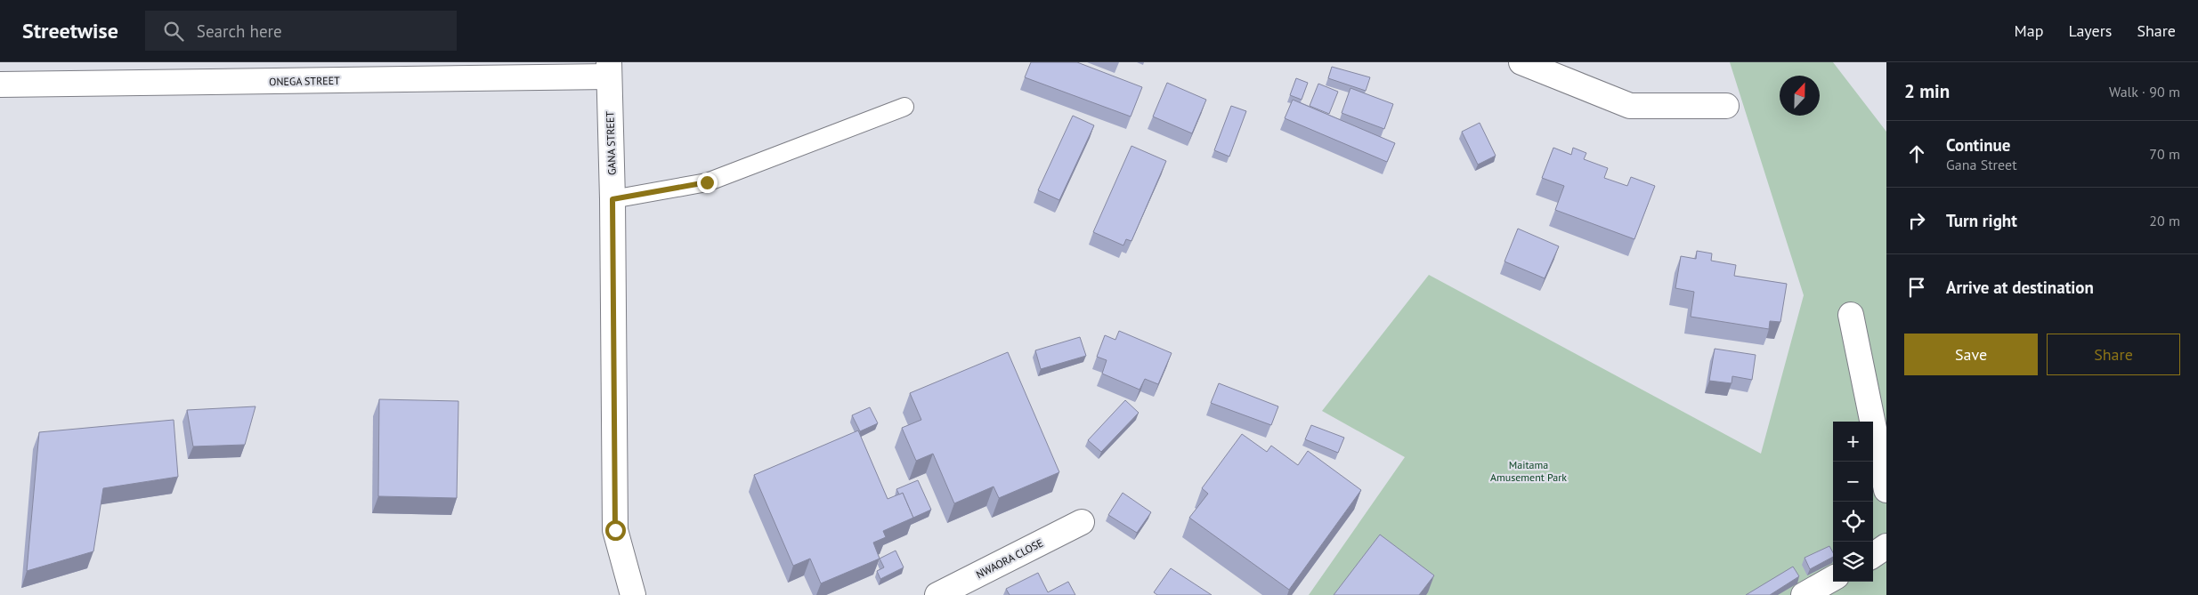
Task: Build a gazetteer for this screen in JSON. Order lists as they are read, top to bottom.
{
  "streets": {
    "street": ["ONEGA STREET", "GANA STREET", "NWAORA CLOSE"]
  },
  "crossings": [
    ["ONEGA STREET", "GANA STREET"]
  ],
  "parks": ["Maitama Amusement Park"],
  "north": "top",
  "page": {
    "header": "Streetwise",
    "search": "Search here",
    "nav": ["Map", "Layers", "Share"],
    "heading": ["2 min", "Walk · 90 m"],
    "list": [
      ["Continue", "Gana Street", "70 m"],
      ["Turn right", "20 m"],
      "Arrive at destination"
    ],
    "buttons": ["Save", "Share"],
    "map_buttons": ["+", "−"]
  }
}
